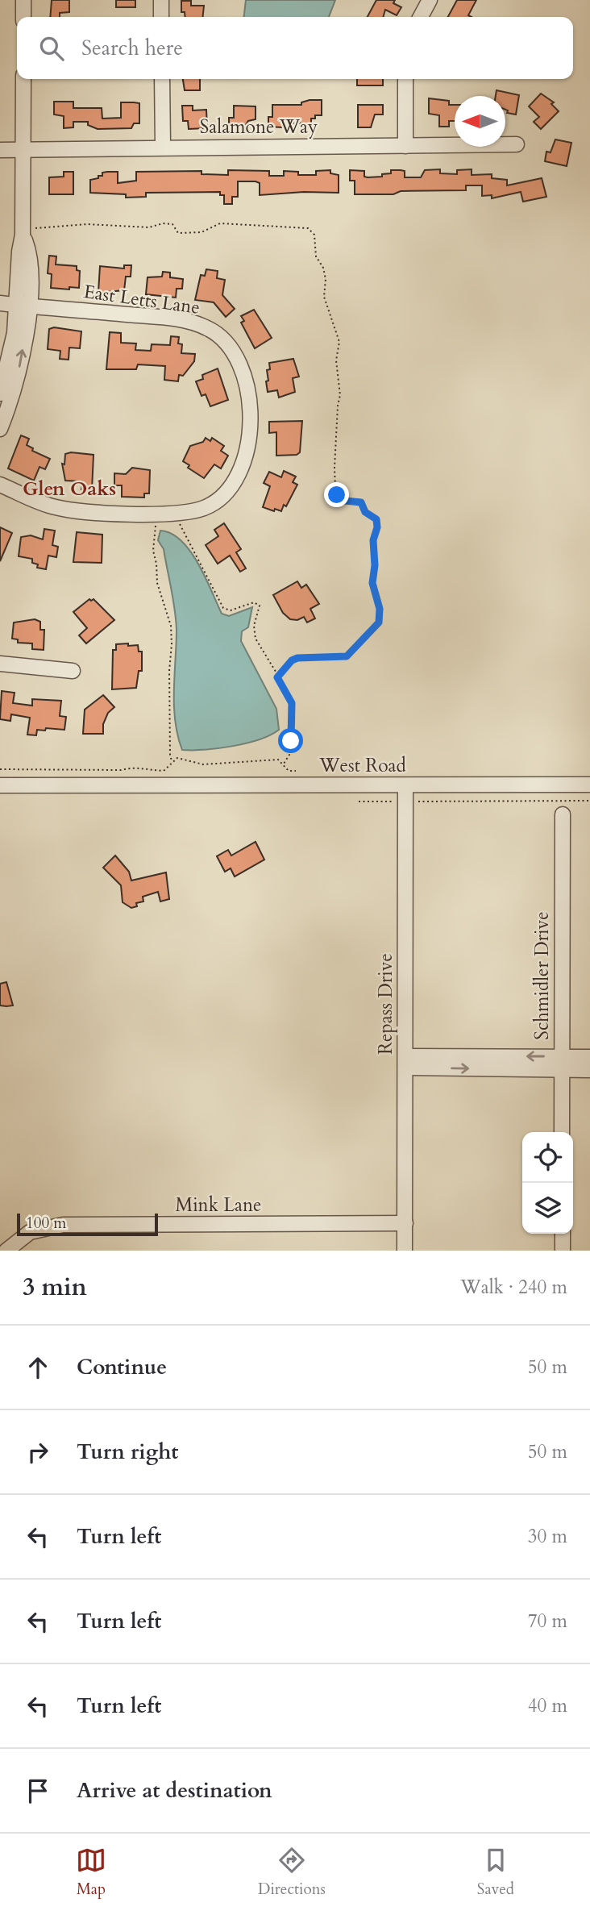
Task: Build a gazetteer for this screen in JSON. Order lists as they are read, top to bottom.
{
  "streets": {
    "street": [
      "Salamone Way",
      "East Letts Lane",
      "West Road",
      "Schmidler Drive",
      "Repass Drive",
      "Mink Lane"
    ]
  },
  "crossings": [
    ["West Road", "Repass Drive"],
    ["Repass Drive", "Mink Lane"]
  ],
  "districts": ["Glen Oaks"],
  "scale_bar": "100 m",
  "north": "left",
  "page": {
    "search": "Search here",
    "scale": "100 m",
    "heading": ["3 min", "Walk · 240 m"],
    "list": [
      ["Continue", "50 m"],
      ["Turn right", "50 m"],
      ["Turn left", "30 m"],
      ["Turn left", "70 m"],
      ["Turn left", "40 m"],
      "Arrive at destination"
    ],
    "nav": ["Map", "Directions", "Saved"]
  }
}
